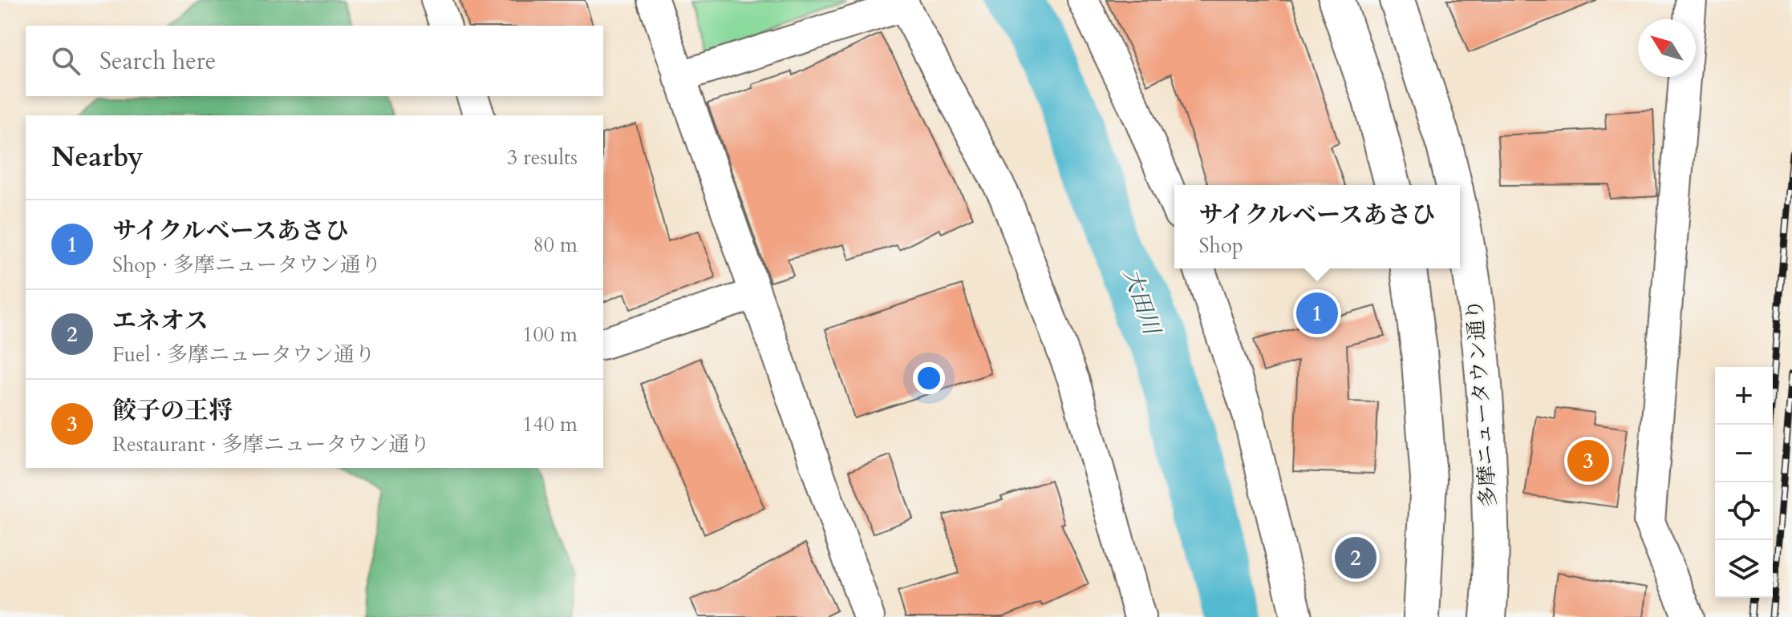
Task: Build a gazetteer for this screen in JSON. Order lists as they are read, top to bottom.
{
  "streets": {
    "main road": ["多摩ニュータウン通り"]
  },
  "water": ["大田川"],
  "north": "top left",
  "page": {
    "search": "Search here",
    "heading": ["Nearby", "3 results"],
    "popup": ["サイクルベースあさひ", "Shop"],
    "list": [
      {
        "mark": "1",
        "name": "サイクルベースあさひ",
        "note": "Shop · 多摩ニュータウン通り",
        "value": "80 m"
      },
      {
        "mark": "2",
        "name": "エネオス",
        "note": "Fuel · 多摩ニュータウン通り",
        "value": "100 m"
      },
      {
        "mark": "3",
        "name": "餃子の王将",
        "note": "Restaurant · 多摩ニュータウン通り",
        "value": "140 m"
      }
    ],
    "pins": ["1", "3", "2"],
    "map_buttons": ["+", "−"]
  }
}
